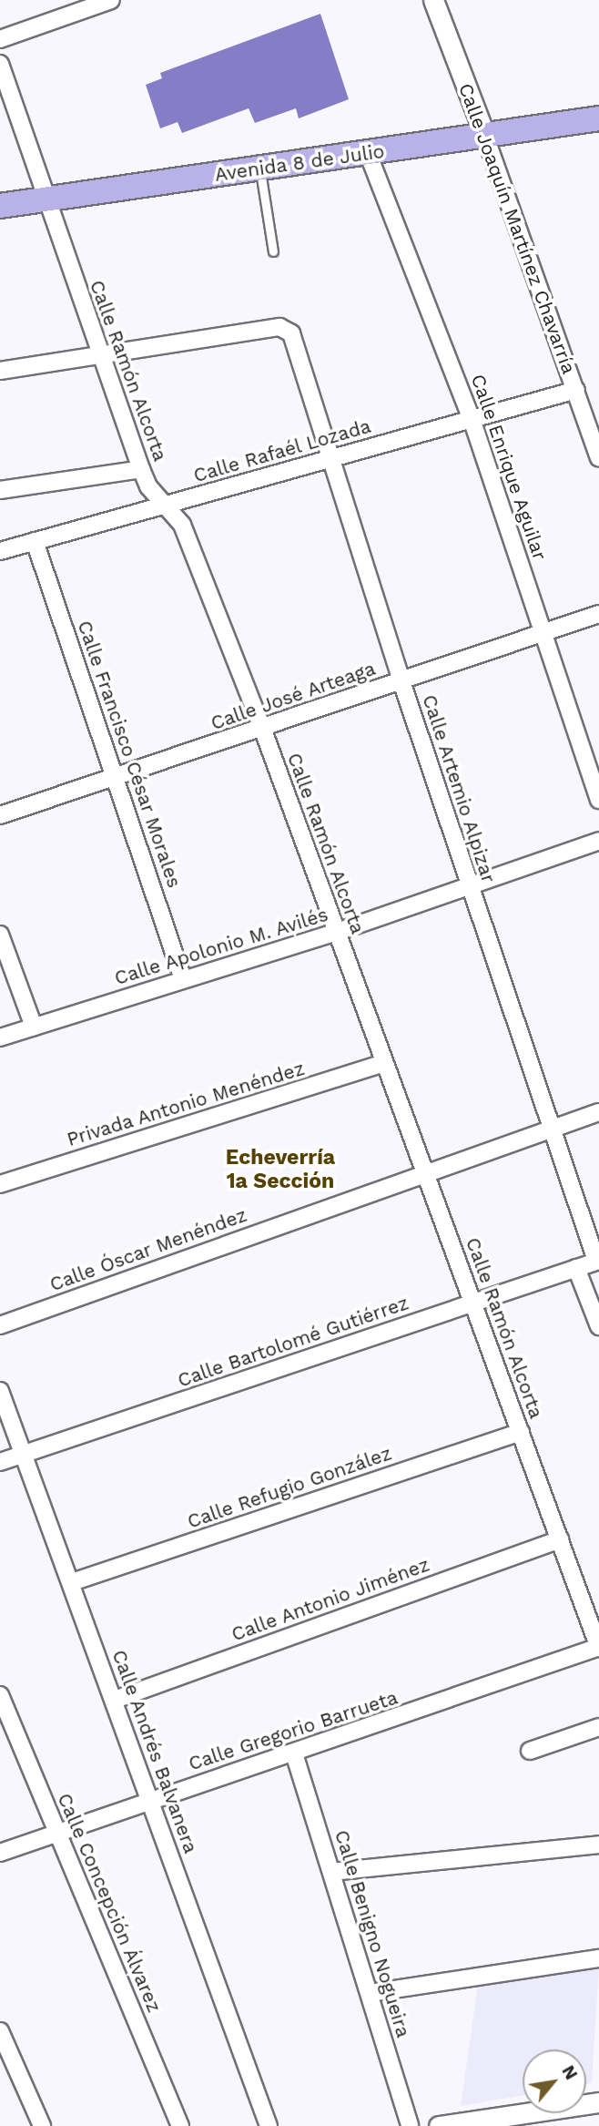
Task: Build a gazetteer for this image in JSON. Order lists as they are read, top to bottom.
{
  "streets": {
    "main road": ["Avenida 8 de Julio"],
    "street": [
      "Calle Joaquín Martínez Chavarría",
      "Calle Ramón Alcorta",
      "Calle Rafaél Lozada",
      "Calle Enrique Aguilar",
      "Calle José Arteaga",
      "Calle Francisco César Morales",
      "Calle Artemio Alpizar",
      "Calle Apolonio M. Avilés",
      "Privada Antonio Menéndez",
      "Calle Óscar Menéndez",
      "Calle Bartolomé Gutiérrez",
      "Calle Refugio González",
      "Calle Antonio Jiménez",
      "Calle Gregorio Barrueta",
      "Calle Andrés Balvanera",
      "Calle Concepción Álvarez",
      "Calle Benigno Nogueira"
    ]
  },
  "crossings": [
    ["Avenida 8 de Julio", "Calle Joaquín Martínez Chavarría"],
    ["Avenida 8 de Julio", "Calle Ramón Alcorta"],
    ["Avenida 8 de Julio", "Calle Enrique Aguilar"],
    ["Calle Joaquín Martínez Chavarría", "Calle Rafaél Lozada"],
    ["Calle Ramón Alcorta", "Calle Rafaél Lozada"],
    ["Calle Ramón Alcorta", "Calle José Arteaga"],
    ["Calle Ramón Alcorta", "Calle Artemio Alpizar"],
    ["Calle Ramón Alcorta", "Calle Apolonio M. Avilés"],
    ["Calle Ramón Alcorta", "Privada Antonio Menéndez"],
    ["Calle Ramón Alcorta", "Calle Óscar Menéndez"],
    ["Calle Ramón Alcorta", "Calle Bartolomé Gutiérrez"],
    ["Calle Ramón Alcorta", "Calle Refugio González"],
    ["Calle Ramón Alcorta", "Calle Antonio Jiménez"],
    ["Calle Ramón Alcorta", "Calle Gregorio Barrueta"],
    ["Calle Rafaél Lozada", "Calle Enrique Aguilar"],
    ["Calle Rafaél Lozada", "Calle Francisco César Morales"],
    ["Calle Rafaél Lozada", "Calle Artemio Alpizar"],
    ["Calle Enrique Aguilar", "Calle José Arteaga"],
    ["Calle José Arteaga", "Calle Francisco César Morales"],
    ["Calle José Arteaga", "Calle Artemio Alpizar"],
    ["Calle Francisco César Morales", "Calle Apolonio M. Avilés"],
    ["Calle Artemio Alpizar", "Calle Apolonio M. Avilés"],
    ["Calle Artemio Alpizar", "Calle Óscar Menéndez"],
    ["Calle Artemio Alpizar", "Calle Bartolomé Gutiérrez"],
    ["Calle Bartolomé Gutiérrez", "Calle Andrés Balvanera"],
    ["Calle Refugio González", "Calle Andrés Balvanera"],
    ["Calle Antonio Jiménez", "Calle Andrés Balvanera"],
    ["Calle Gregorio Barrueta", "Calle Andrés Balvanera"],
    ["Calle Gregorio Barrueta", "Calle Concepción Álvarez"],
    ["Calle Gregorio Barrueta", "Calle Benigno Nogueira"]
  ],
  "districts": ["Echeverría 1a Sección"],
  "north": "top right"
}
